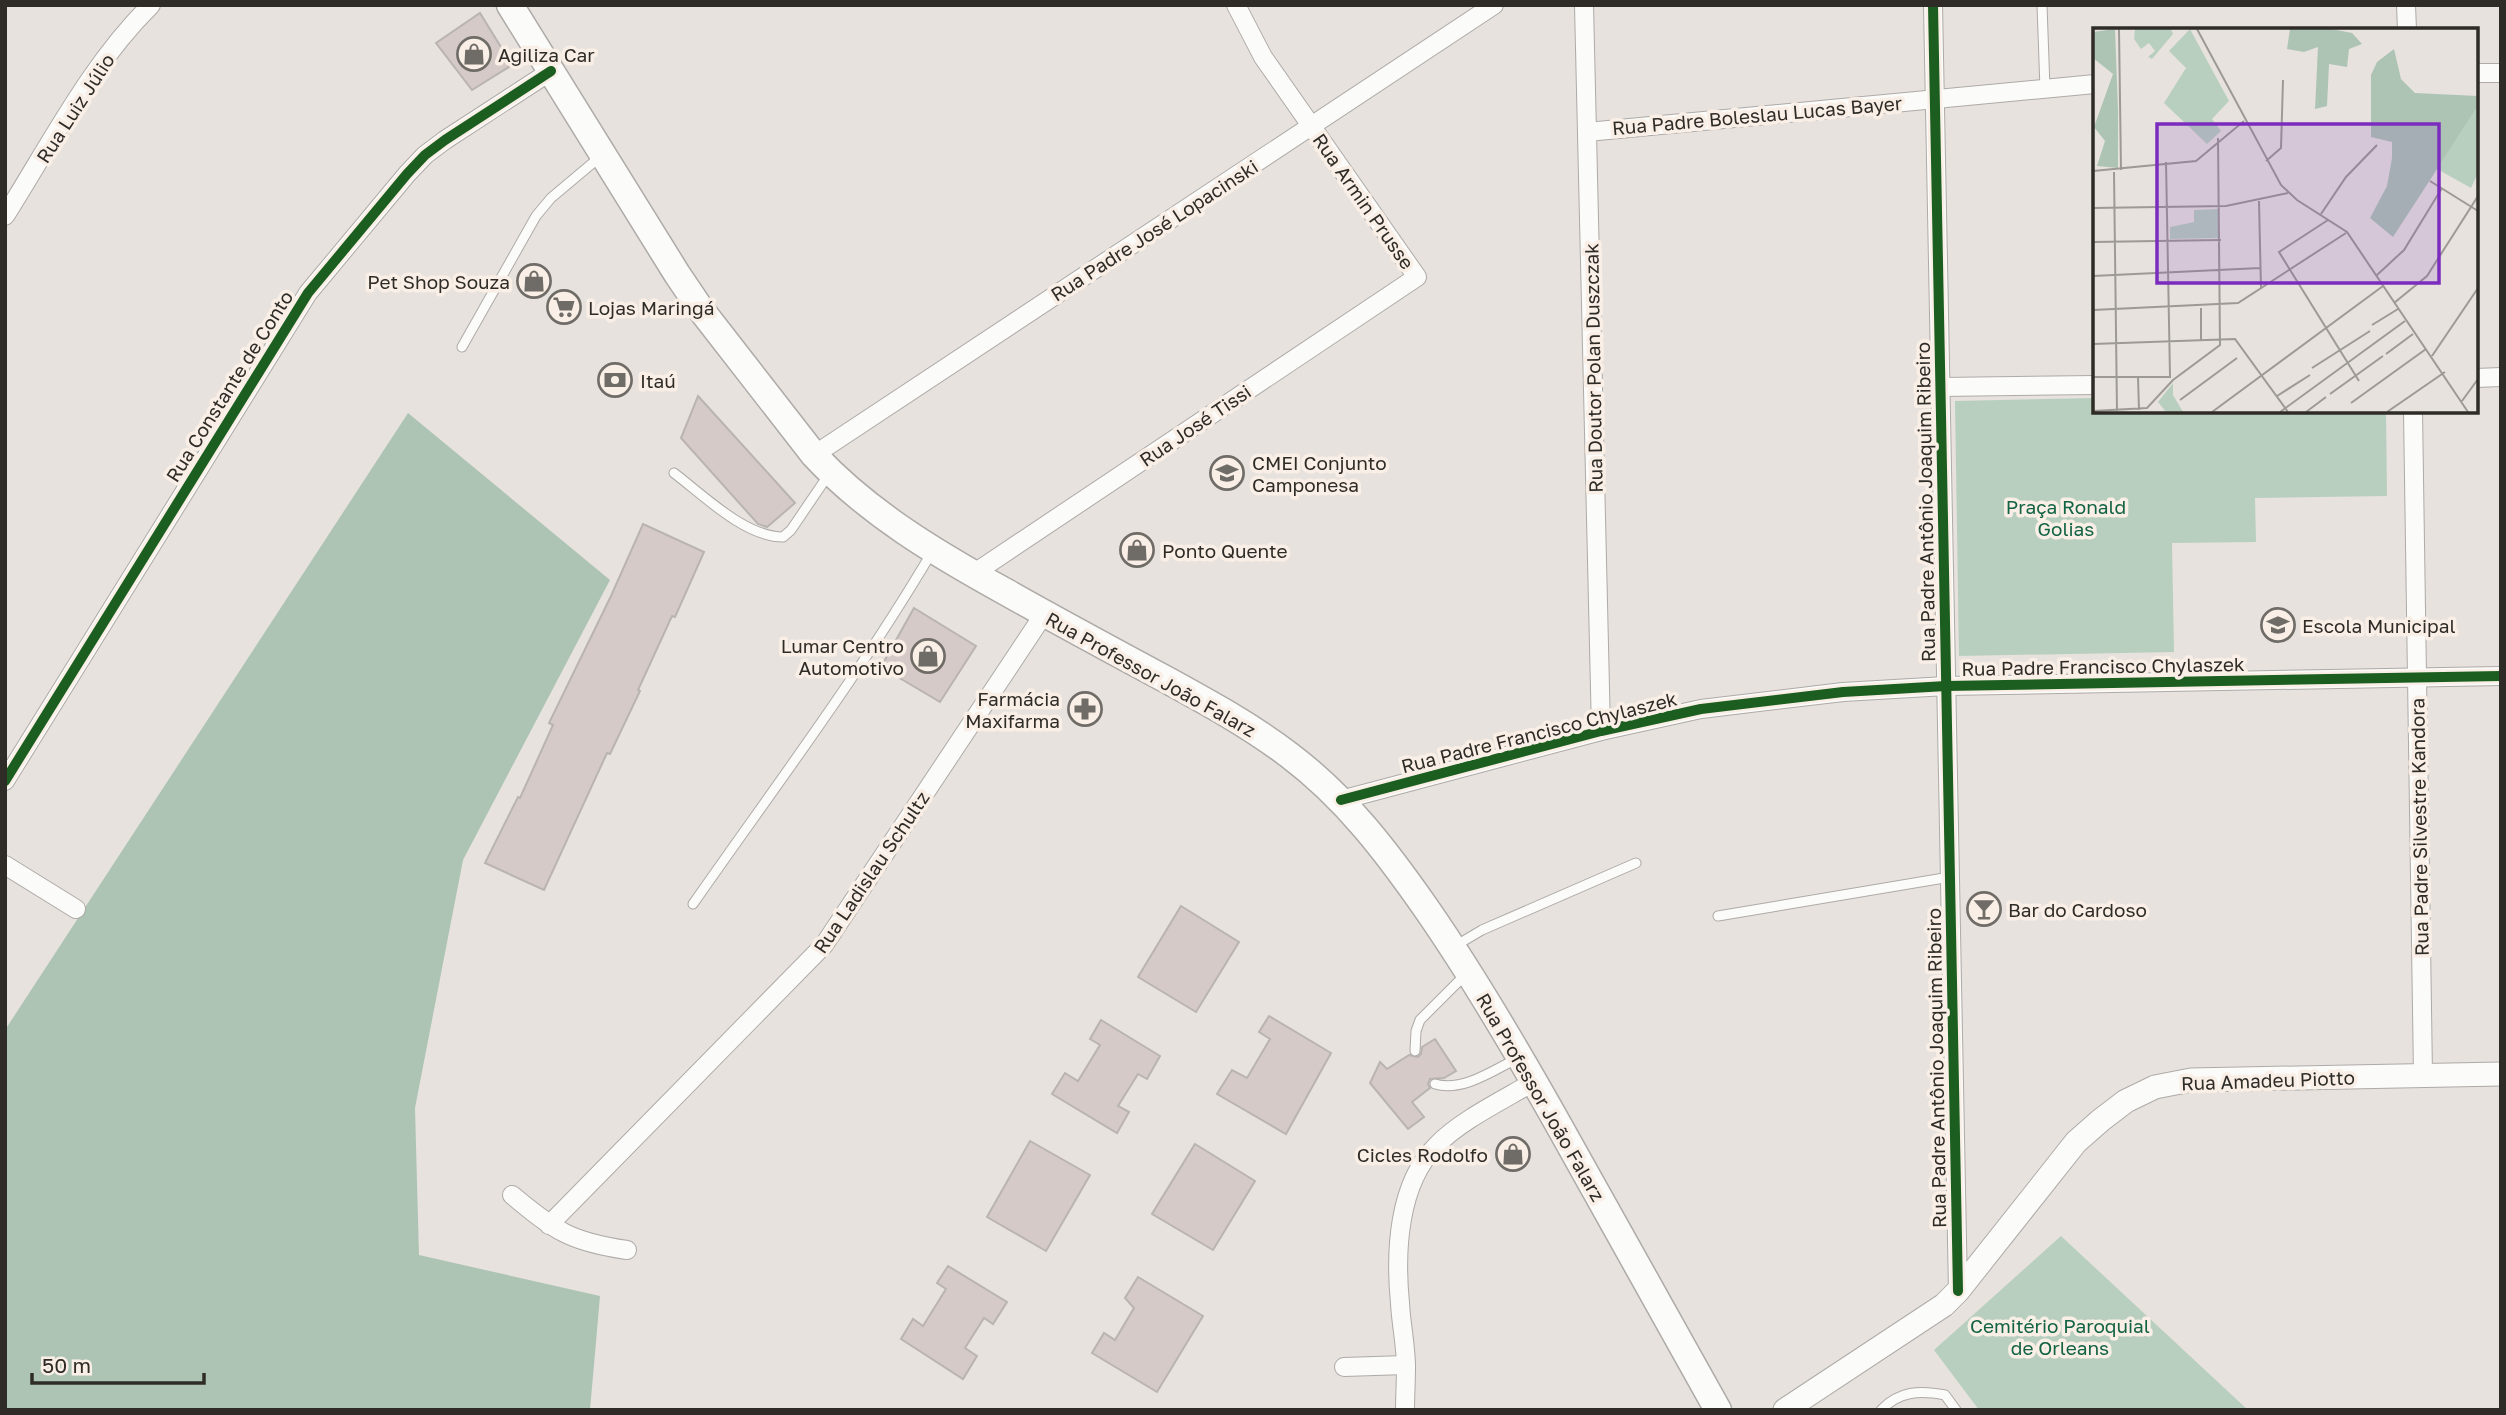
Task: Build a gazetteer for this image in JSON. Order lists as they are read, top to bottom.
{
  "streets": {
    "main road": ["Rua Professor João Falarz"],
    "street": [
      "Rua Luiz Júlio",
      "Rua Padre Boleslau Lucas Bayer",
      "Rua Armin Prusse",
      "Rua Padre José Lopacinski",
      "Rua Doutor Polan Duszczak",
      "Rua Constante de Conto",
      "Rua José Tissi",
      "Rua Padre Antônio Joaquim Ribeiro",
      "Rua Padre Francisco Chylaszek",
      "Rua Padre Silvestre Kandora",
      "Rua Ladislau Schultz",
      "Rua Amadeu Piotto"
    ]
  },
  "crossings": [
    ["Rua Padre Boleslau Lucas Bayer", "Rua Doutor Polan Duszczak"],
    ["Rua Padre Boleslau Lucas Bayer", "Rua Padre Antônio Joaquim Ribeiro"],
    ["Rua Armin Prusse", "Rua Padre José Lopacinski"],
    ["Rua Armin Prusse", "Rua José Tissi"],
    ["Rua Padre José Lopacinski", "Rua Professor João Falarz"],
    ["Rua Doutor Polan Duszczak", "Rua Padre Francisco Chylaszek"],
    ["Rua Constante de Conto", "Rua Professor João Falarz"],
    ["Rua José Tissi", "Rua Professor João Falarz"],
    ["Rua Padre Antônio Joaquim Ribeiro", "Rua Padre Francisco Chylaszek"],
    ["Rua Padre Antônio Joaquim Ribeiro", "Rua Amadeu Piotto"],
    ["Rua Padre Francisco Chylaszek", "Rua Professor João Falarz"],
    ["Rua Padre Francisco Chylaszek", "Rua Padre Silvestre Kandora"],
    ["Rua Professor João Falarz", "Rua Ladislau Schultz"],
    ["Rua Padre Silvestre Kandora", "Rua Amadeu Piotto"]
  ],
  "parks": ["Praça Ronald Golias", "Cemitério Paroquial de Orleans"],
  "places": {
    "shop": [
      "Agiliza Car",
      "Pet Shop Souza",
      "Ponto Quente",
      "Lumar Centro Automotivo",
      "Cicles Rodolfo"
    ],
    "supermarket": ["Lojas Maringá"],
    "bank": ["Itaú"],
    "school or university": ["CMEI Conjunto Camponesa", "Escola Municipal"],
    "pharmacy": ["Farmácia Maxifarma"],
    "bar": ["Bar do Cardoso"]
  },
  "scale_bar": "50 m"
}
